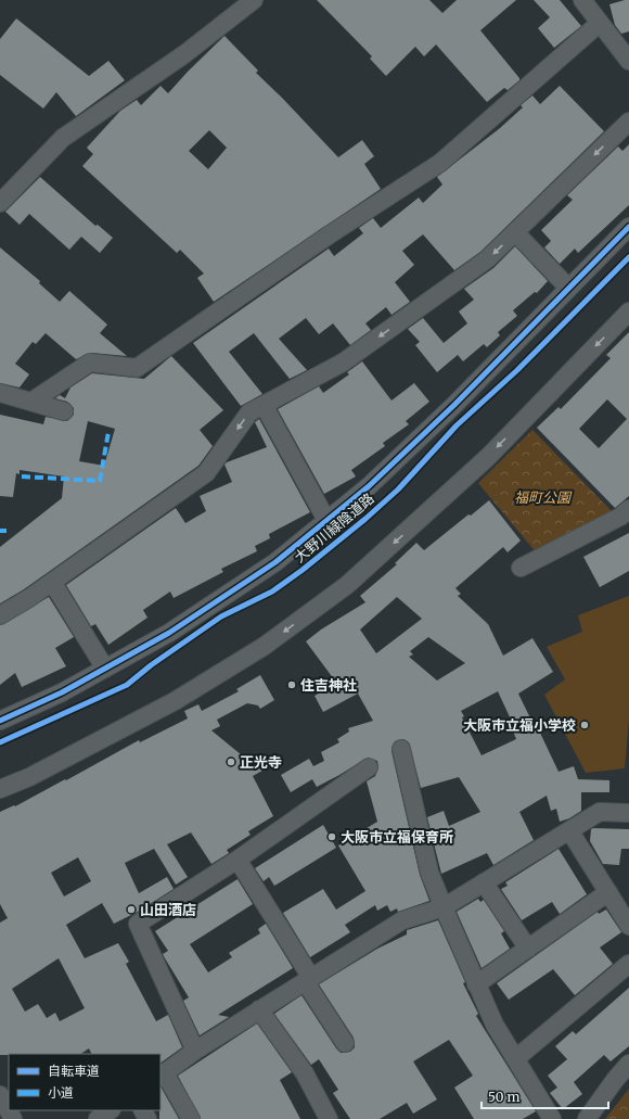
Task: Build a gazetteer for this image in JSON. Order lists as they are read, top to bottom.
{
  "streets": {
    "cycle path": ["大野川緑陰道路"]
  },
  "parks": ["福町公園"],
  "places": [
    "住吉神社",
    "大阪市立福小学校",
    "正光寺",
    "大阪市立福保育所",
    "山田酒店"
  ],
  "legend": ["自転車道", "小道"],
  "scale_bar": "50 m"
}
